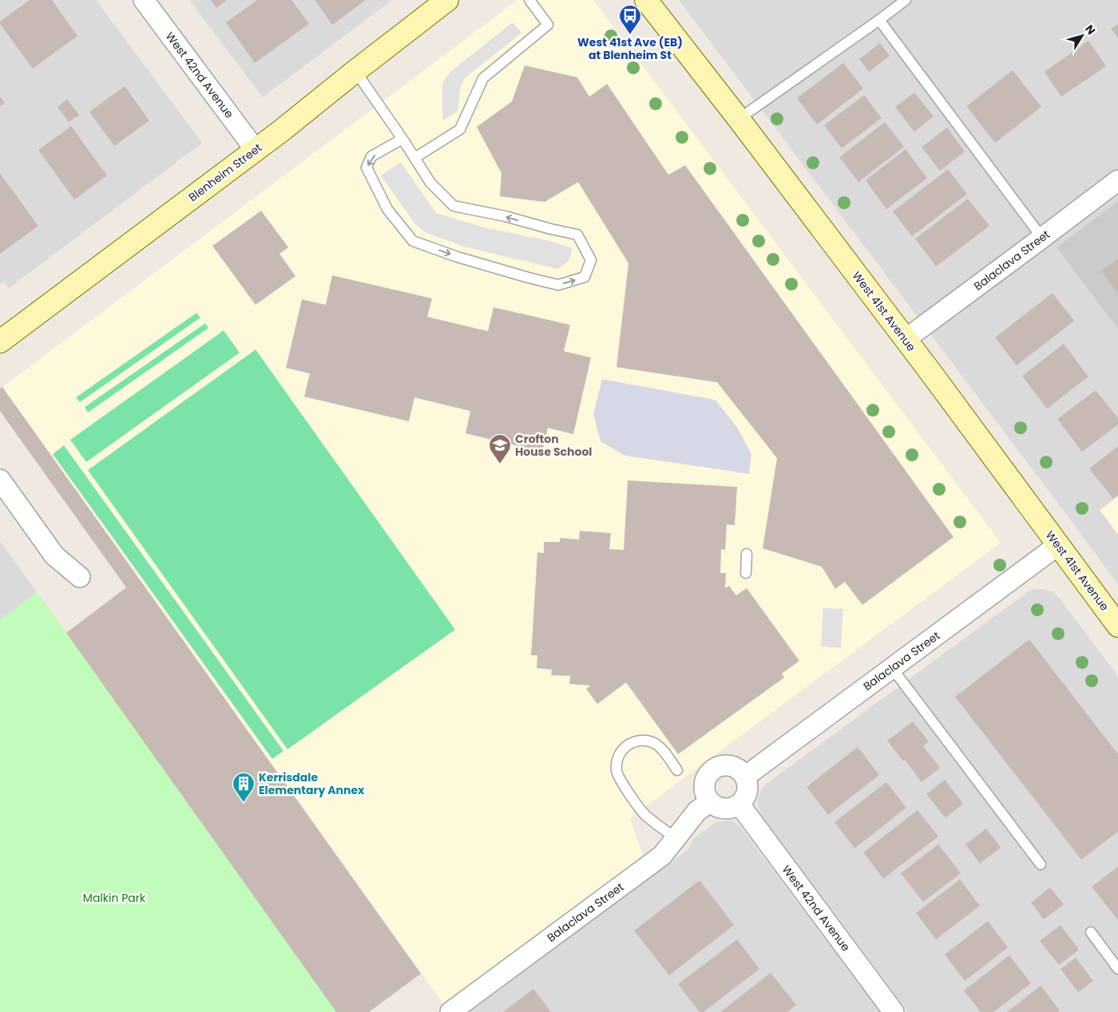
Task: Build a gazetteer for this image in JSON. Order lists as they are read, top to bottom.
{
  "streets": {
    "main road": ["Blenheim Street", "West 41st Avenue"],
    "street": ["West 42nd Avenue", "Balaclava Street"]
  },
  "crossings": [
    ["West 42nd Avenue", "Blenheim Street"],
    ["West 42nd Avenue", "Balaclava Street"],
    ["Balaclava Street", "West 41st Avenue"]
  ],
  "parks": ["Malkin Park"],
  "places": {
    "bus stop": ["West 41st Ave (EB) at Blenheim St"],
    "school or university": ["Crofton House School"],
    "building": ["Kerrisdale Elementary Annex"]
  },
  "north": "top right"
}
